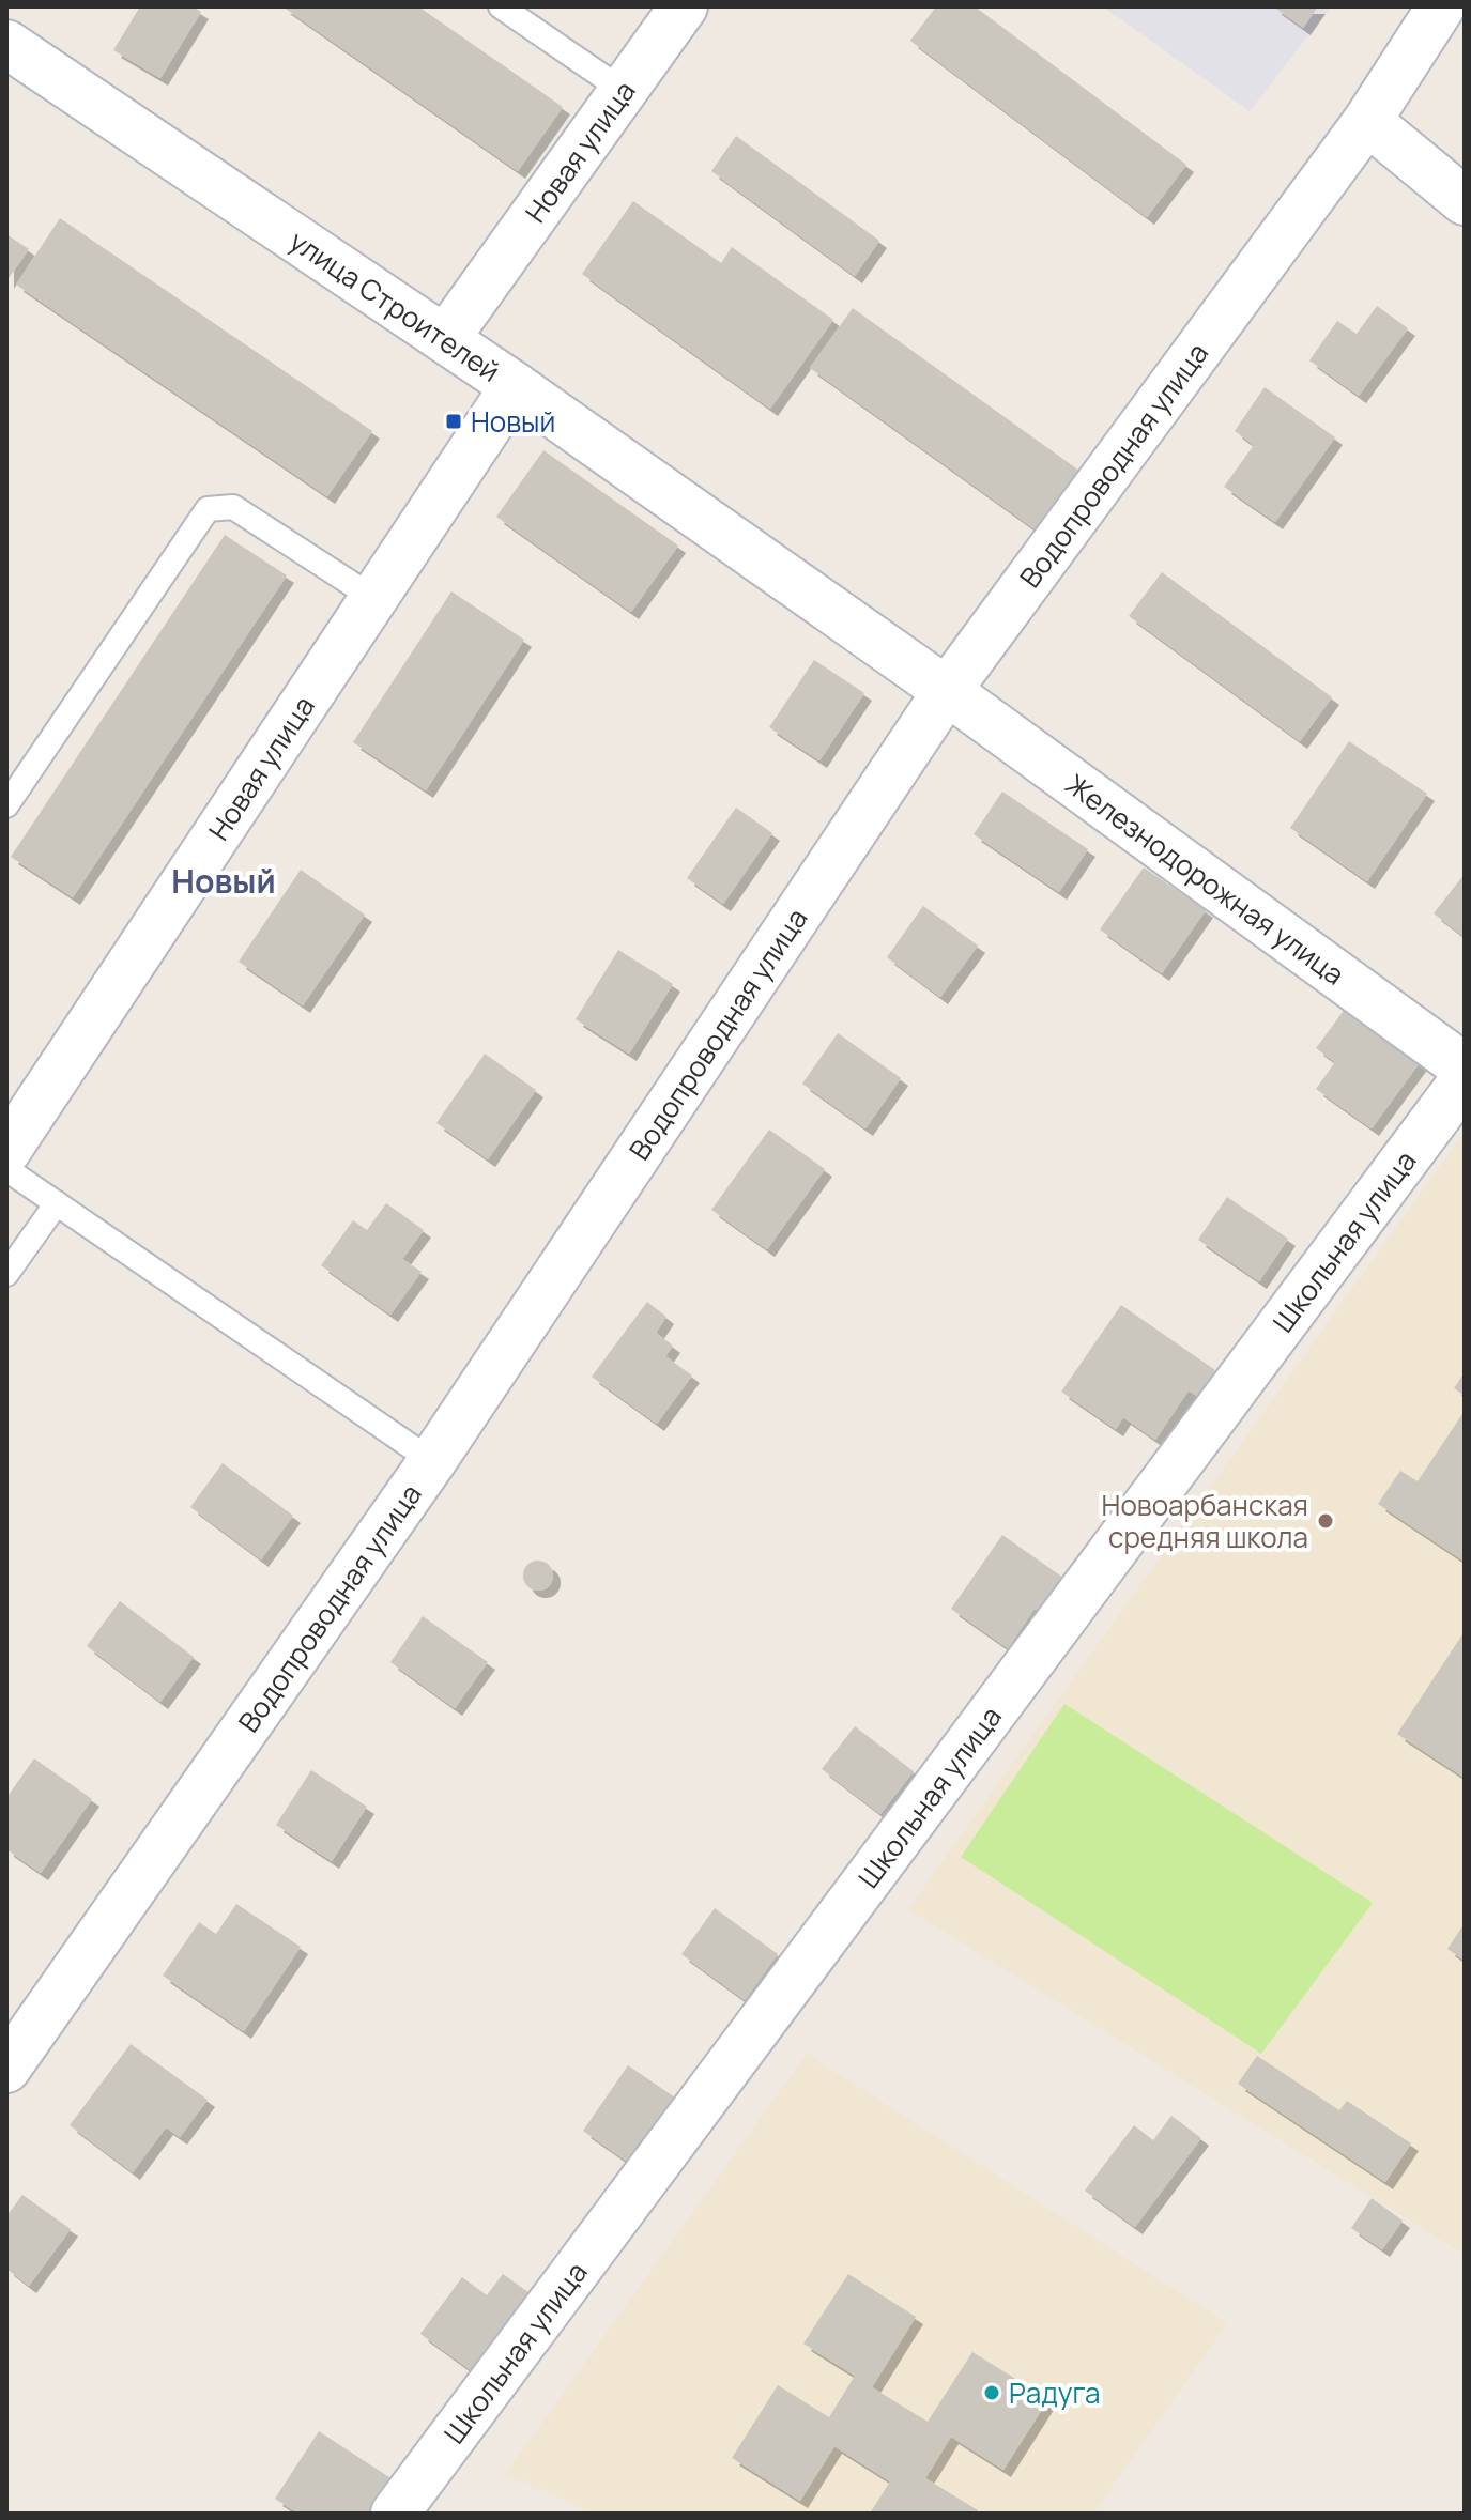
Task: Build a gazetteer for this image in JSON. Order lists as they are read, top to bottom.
{
  "streets": {
    "street": [
      "Новая улица",
      "улица Строителей",
      "Водопроводная улица",
      "Железнодорожная улица",
      "Школьная улица"
    ]
  },
  "crossings": [
    ["Новая улица", "улица Строителей"],
    ["улица Строителей", "Водопроводная улица"],
    ["улица Строителей", "Железнодорожная улица"],
    ["Водопроводная улица", "Железнодорожная улица"]
  ],
  "districts": ["Новый"],
  "places": {
    "transit": ["Новый"],
    "other": ["Новоарбанская средняя школа", "Радуга"]
  }
}
